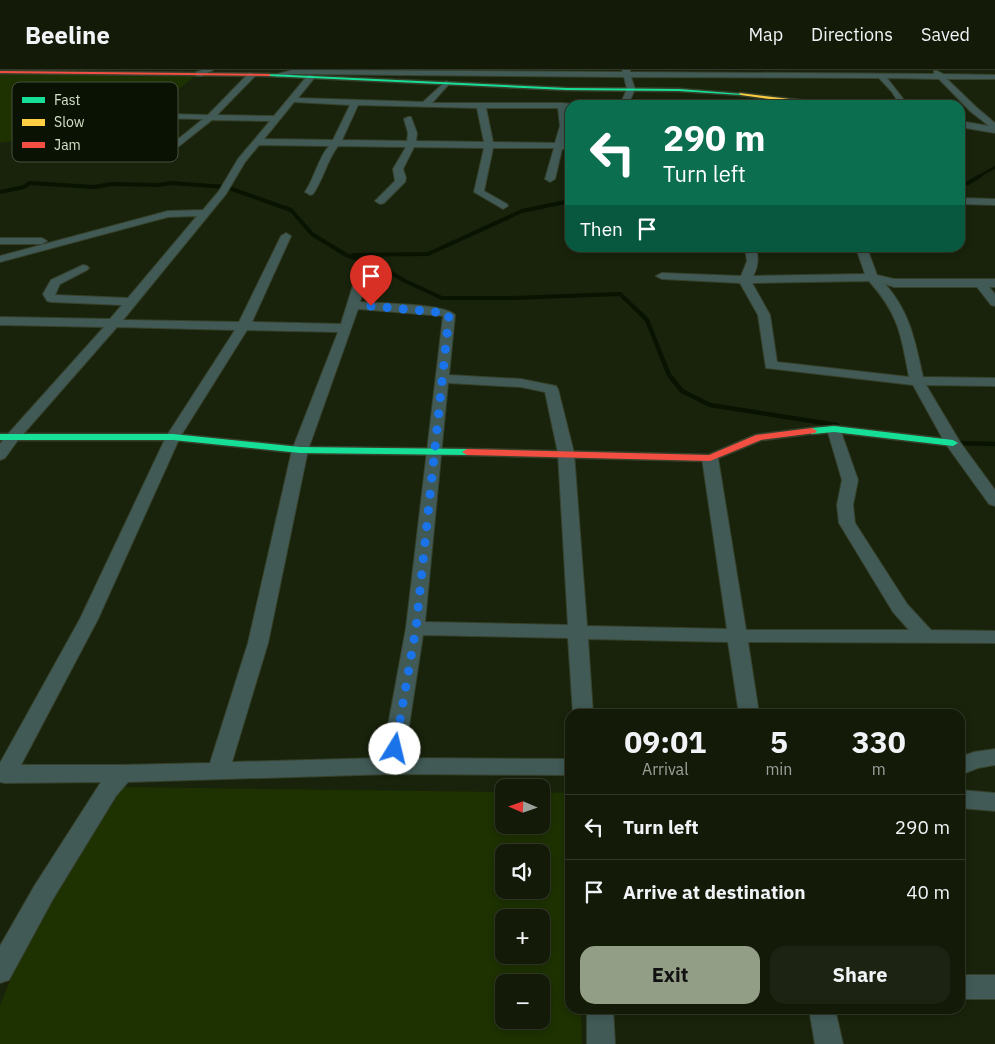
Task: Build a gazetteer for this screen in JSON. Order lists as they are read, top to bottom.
{
  "legend": ["Fast", "Slow", "Jam"],
  "north": "left",
  "page": {
    "header": "Beeline",
    "nav": ["Map", "Directions", "Saved"],
    "turn": ["290 m", "Turn left"],
    "then": "Then",
    "eta": [
      "09:01",
      "Arrival",
      "5",
      "min",
      "330",
      "m"
    ],
    "map_buttons": ["+", "−"],
    "list": [
      {
        "name": "Turn left",
        "value": "290 m"
      },
      {
        "name": "Arrive at destination",
        "value": "40 m"
      }
    ],
    "buttons": ["Exit", "Share"]
  }
}
